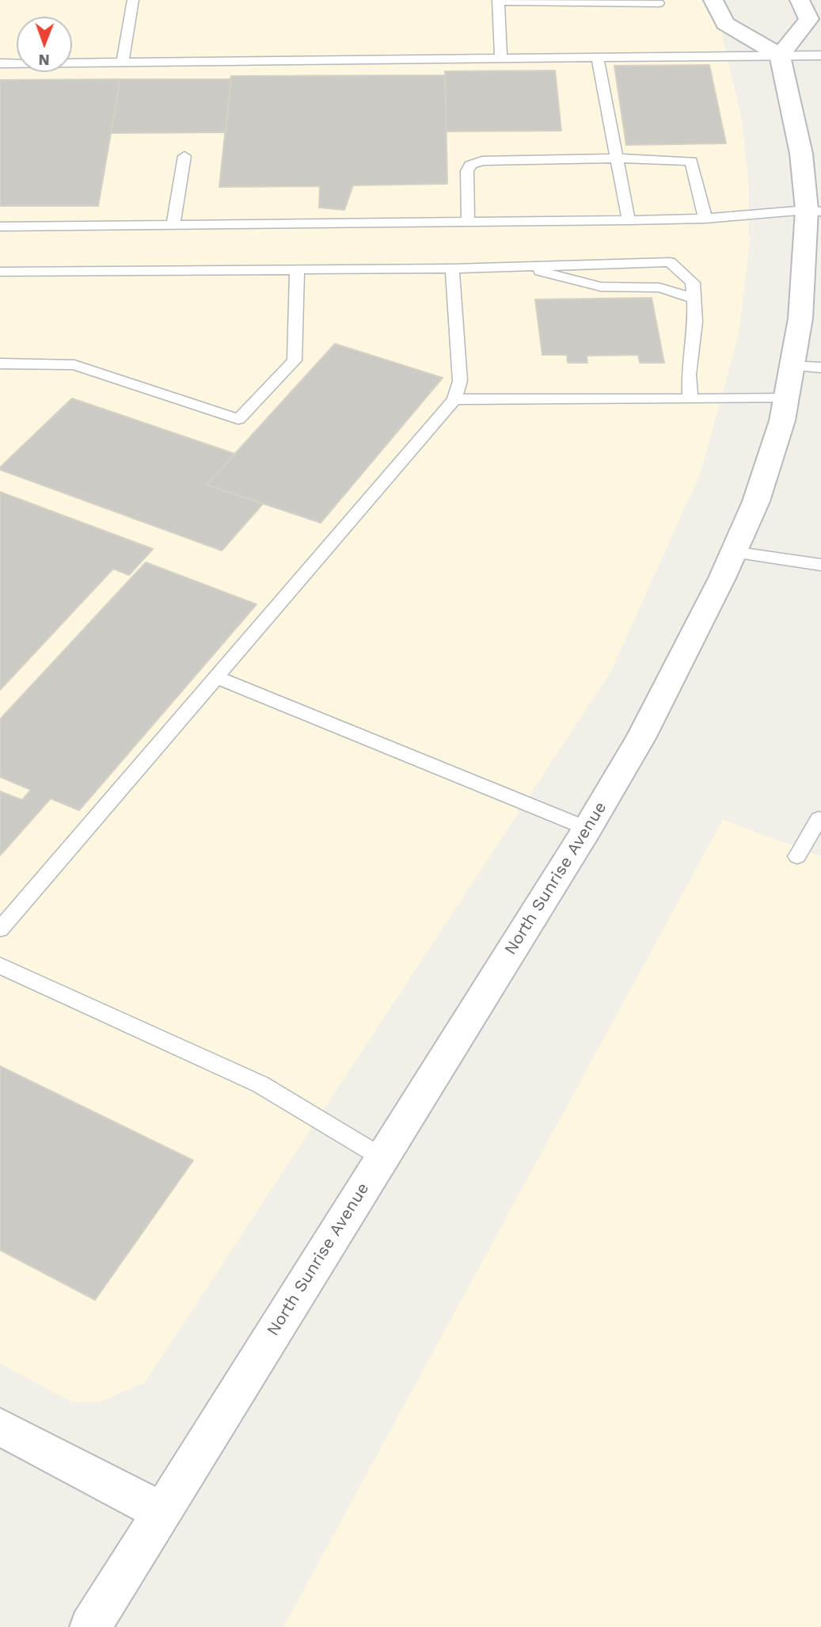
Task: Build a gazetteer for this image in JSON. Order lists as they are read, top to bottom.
{
  "streets": {
    "main road": ["North Sunrise Avenue"]
  },
  "north": "bottom"
}
